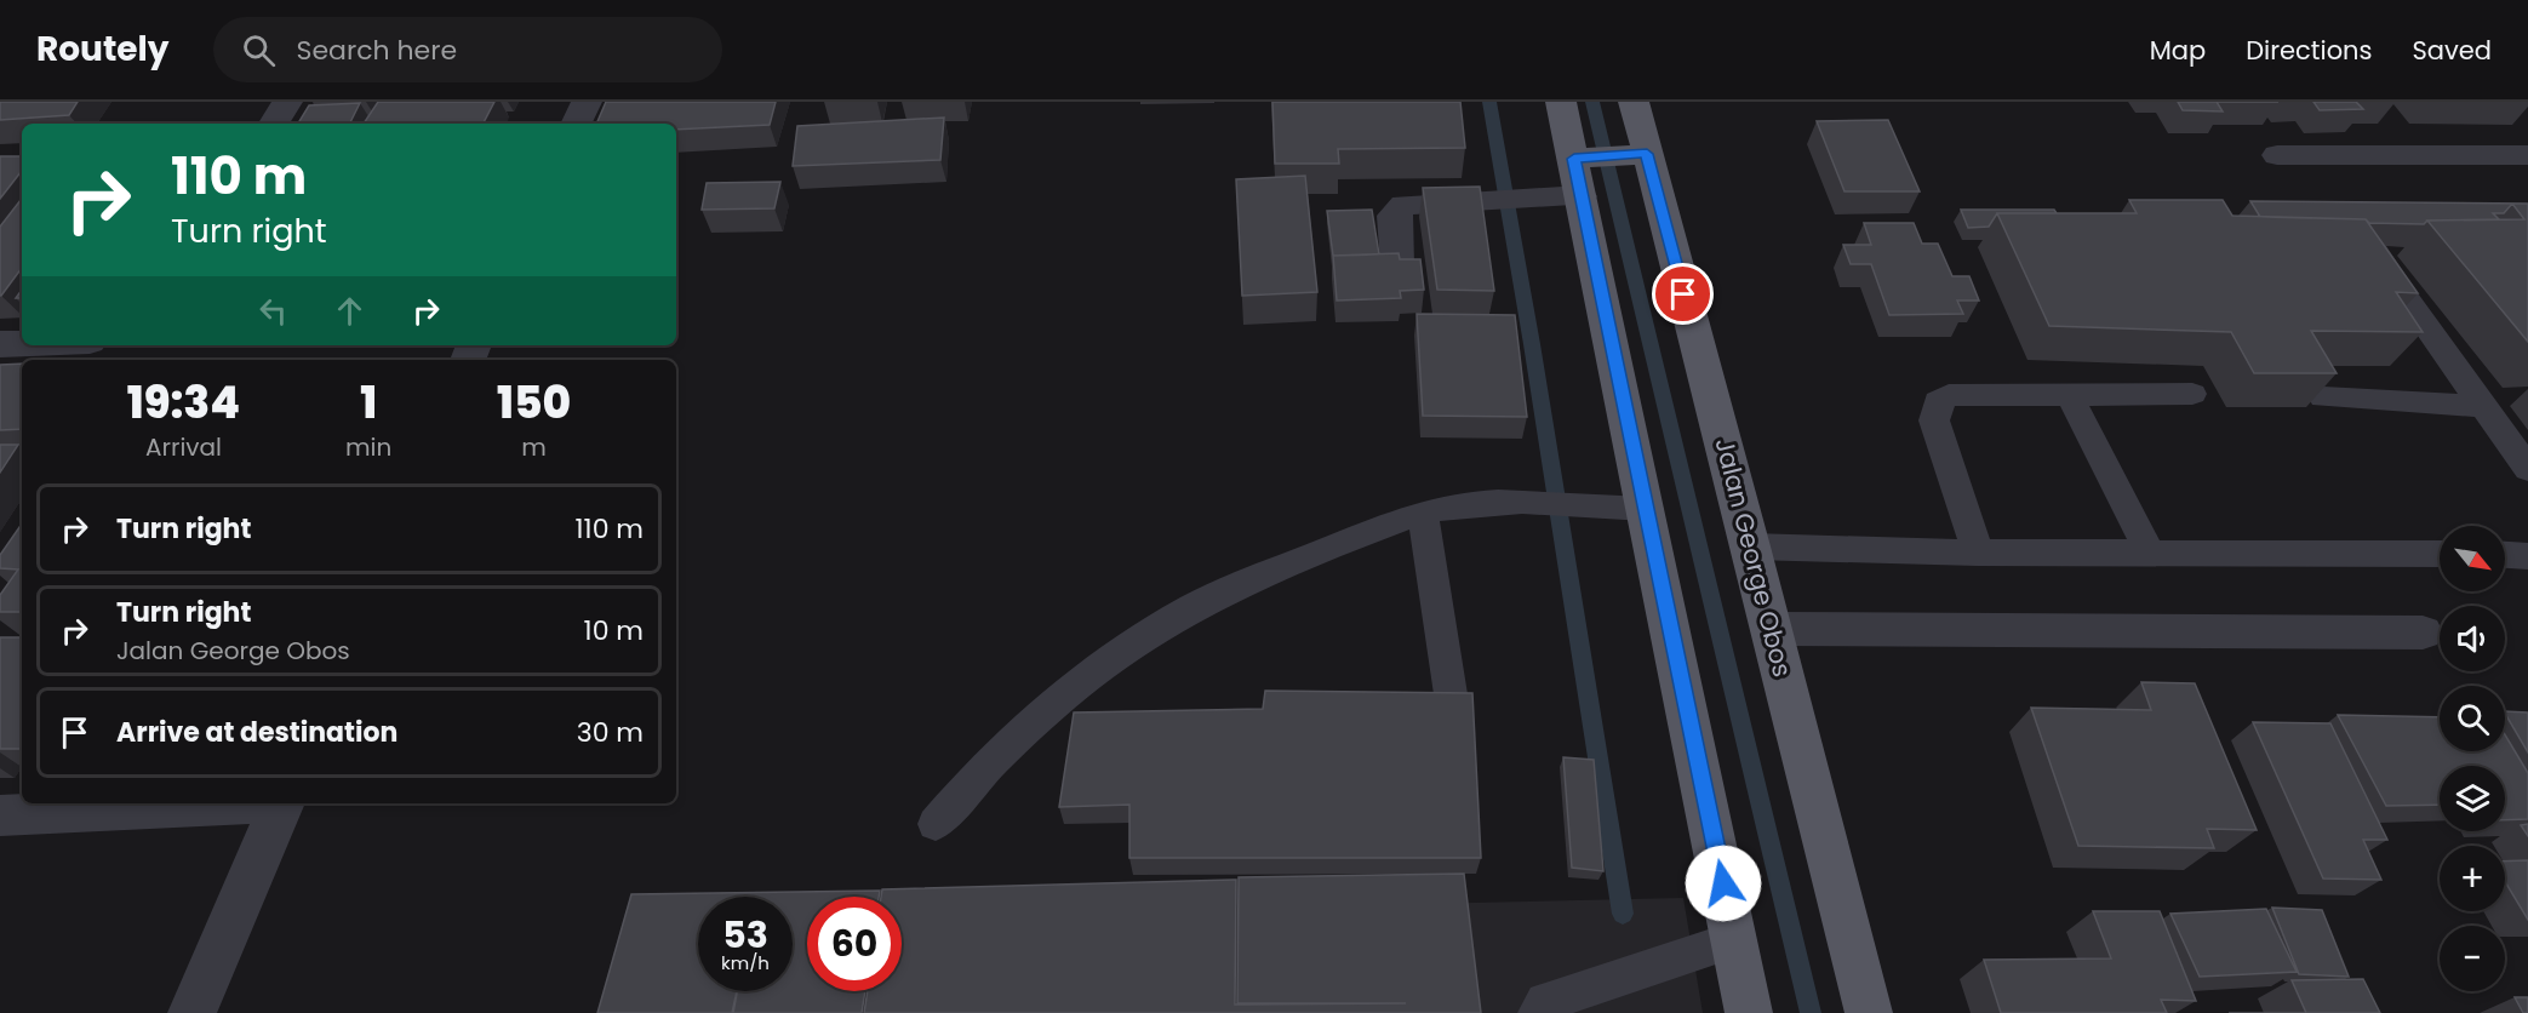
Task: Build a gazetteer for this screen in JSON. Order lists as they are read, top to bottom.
{
  "streets": {
    "main road": ["Jalan George Obos"]
  },
  "north": "bottom right",
  "page": {
    "header": "Routely",
    "search": "Search here",
    "nav": ["Map", "Directions", "Saved"],
    "turn": ["110 m", "Turn right"],
    "eta": [
      "19:34",
      "Arrival",
      "1",
      "min",
      "150",
      "m"
    ],
    "list": [
      {
        "name": "Turn right",
        "value": "110 m"
      },
      {
        "name": "Turn right",
        "note": "Jalan George Obos",
        "value": "10 m"
      },
      {
        "name": "Arrive at destination",
        "value": "30 m"
      }
    ],
    "map_buttons": ["+", "−"],
    "speed": "53 km/h",
    "limit": "60"
  }
}
